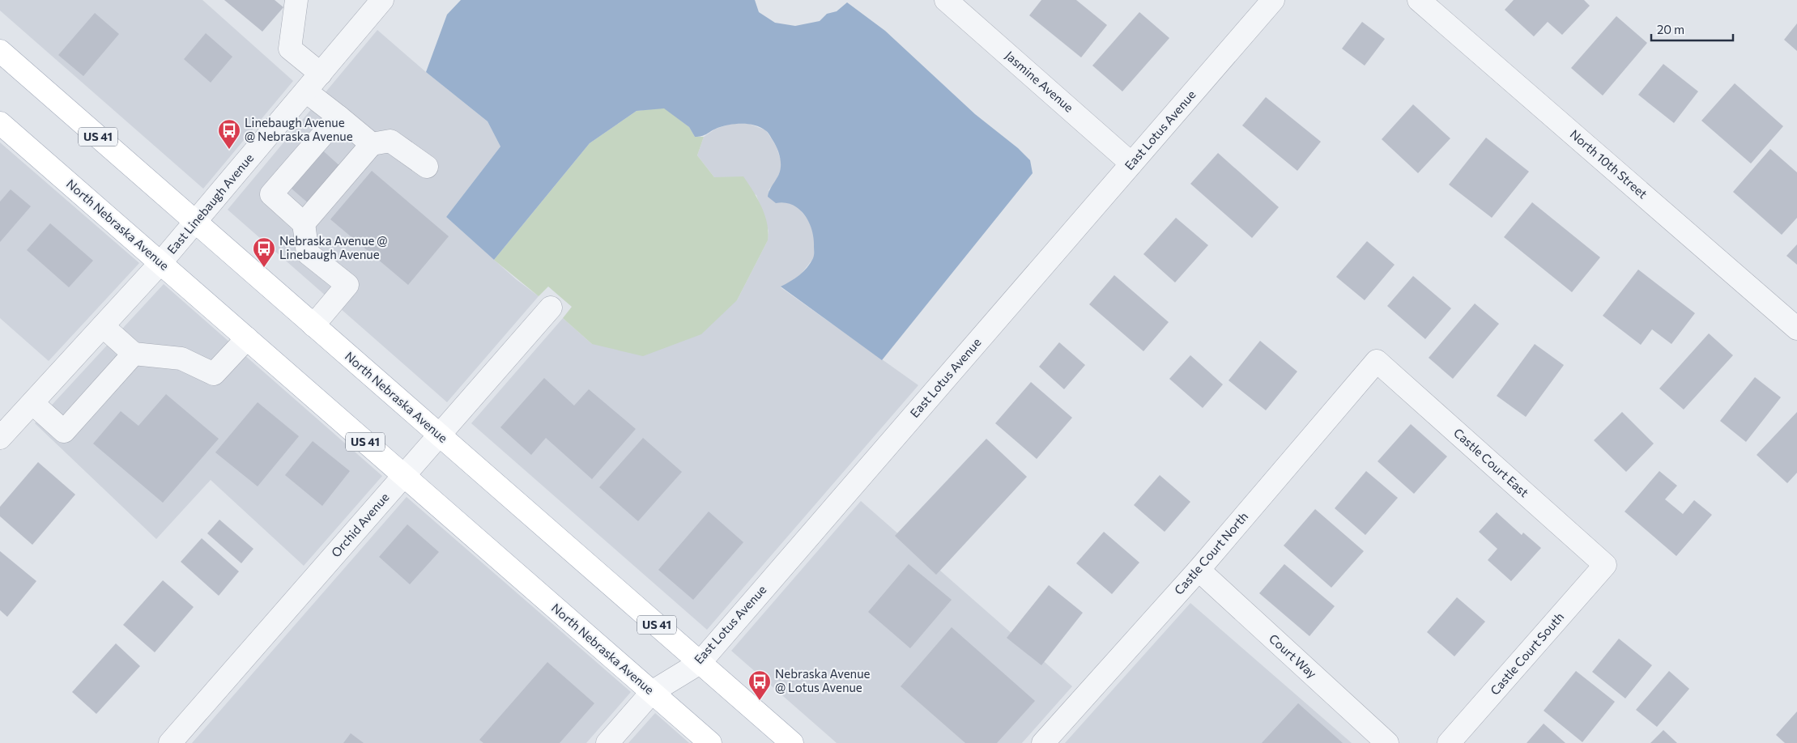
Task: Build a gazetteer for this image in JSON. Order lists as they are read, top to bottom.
{
  "streets": {
    "main road": ["US 41", "North Nebraska Avenue"],
    "street": [
      "Jasmine Avenue",
      "East Lotus Avenue",
      "North 10th Street",
      "East Linebaugh Avenue",
      "Castle Court East",
      "Orchid Avenue",
      "Castle Court North",
      "Castle Court South",
      "Court Way"
    ]
  },
  "crossings": [
    ["Jasmine Avenue", "East Lotus Avenue"],
    ["East Lotus Avenue", "North Nebraska Avenue"],
    ["East Linebaugh Avenue", "North Nebraska Avenue"],
    ["North Nebraska Avenue", "Orchid Avenue"],
    ["Castle Court East", "Castle Court North"],
    ["Castle Court East", "Castle Court South"],
    ["Castle Court North", "Court Way"]
  ],
  "places": {
    "bus stop": ["Linebaugh Avenue @ Nebraska Avenue", "Nebraska Avenue @ Linebaugh Avenue", "Nebraska Avenue @ Lotus Avenue"]
  },
  "scale_bar": "20 m"
}
